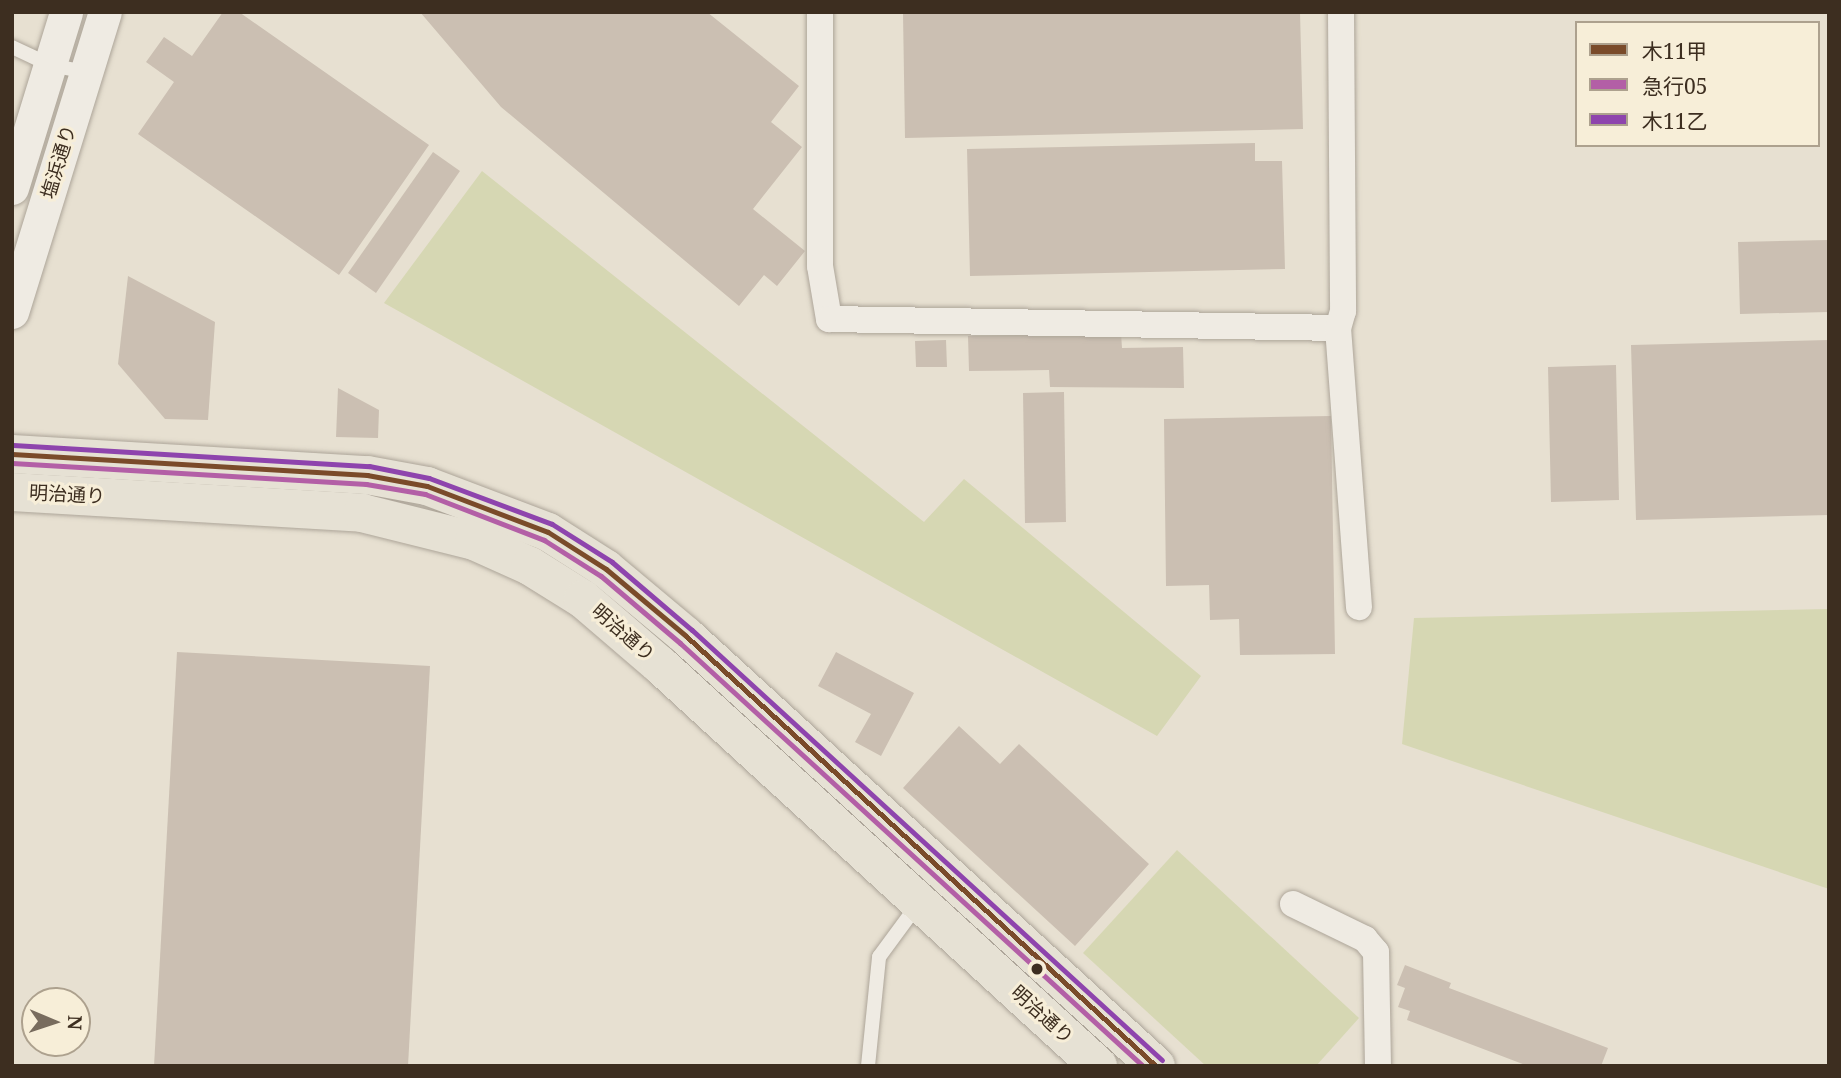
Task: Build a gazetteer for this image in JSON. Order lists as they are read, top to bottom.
{
  "streets": {
    "main road": ["明治通り"],
    "street": ["塩浜通り"]
  },
  "lines": ["transit line 木11乙", "transit line 木11甲", "transit line 急行05"],
  "legend": ["木11甲", "急行05", "木11乙"],
  "north": "right"
}
